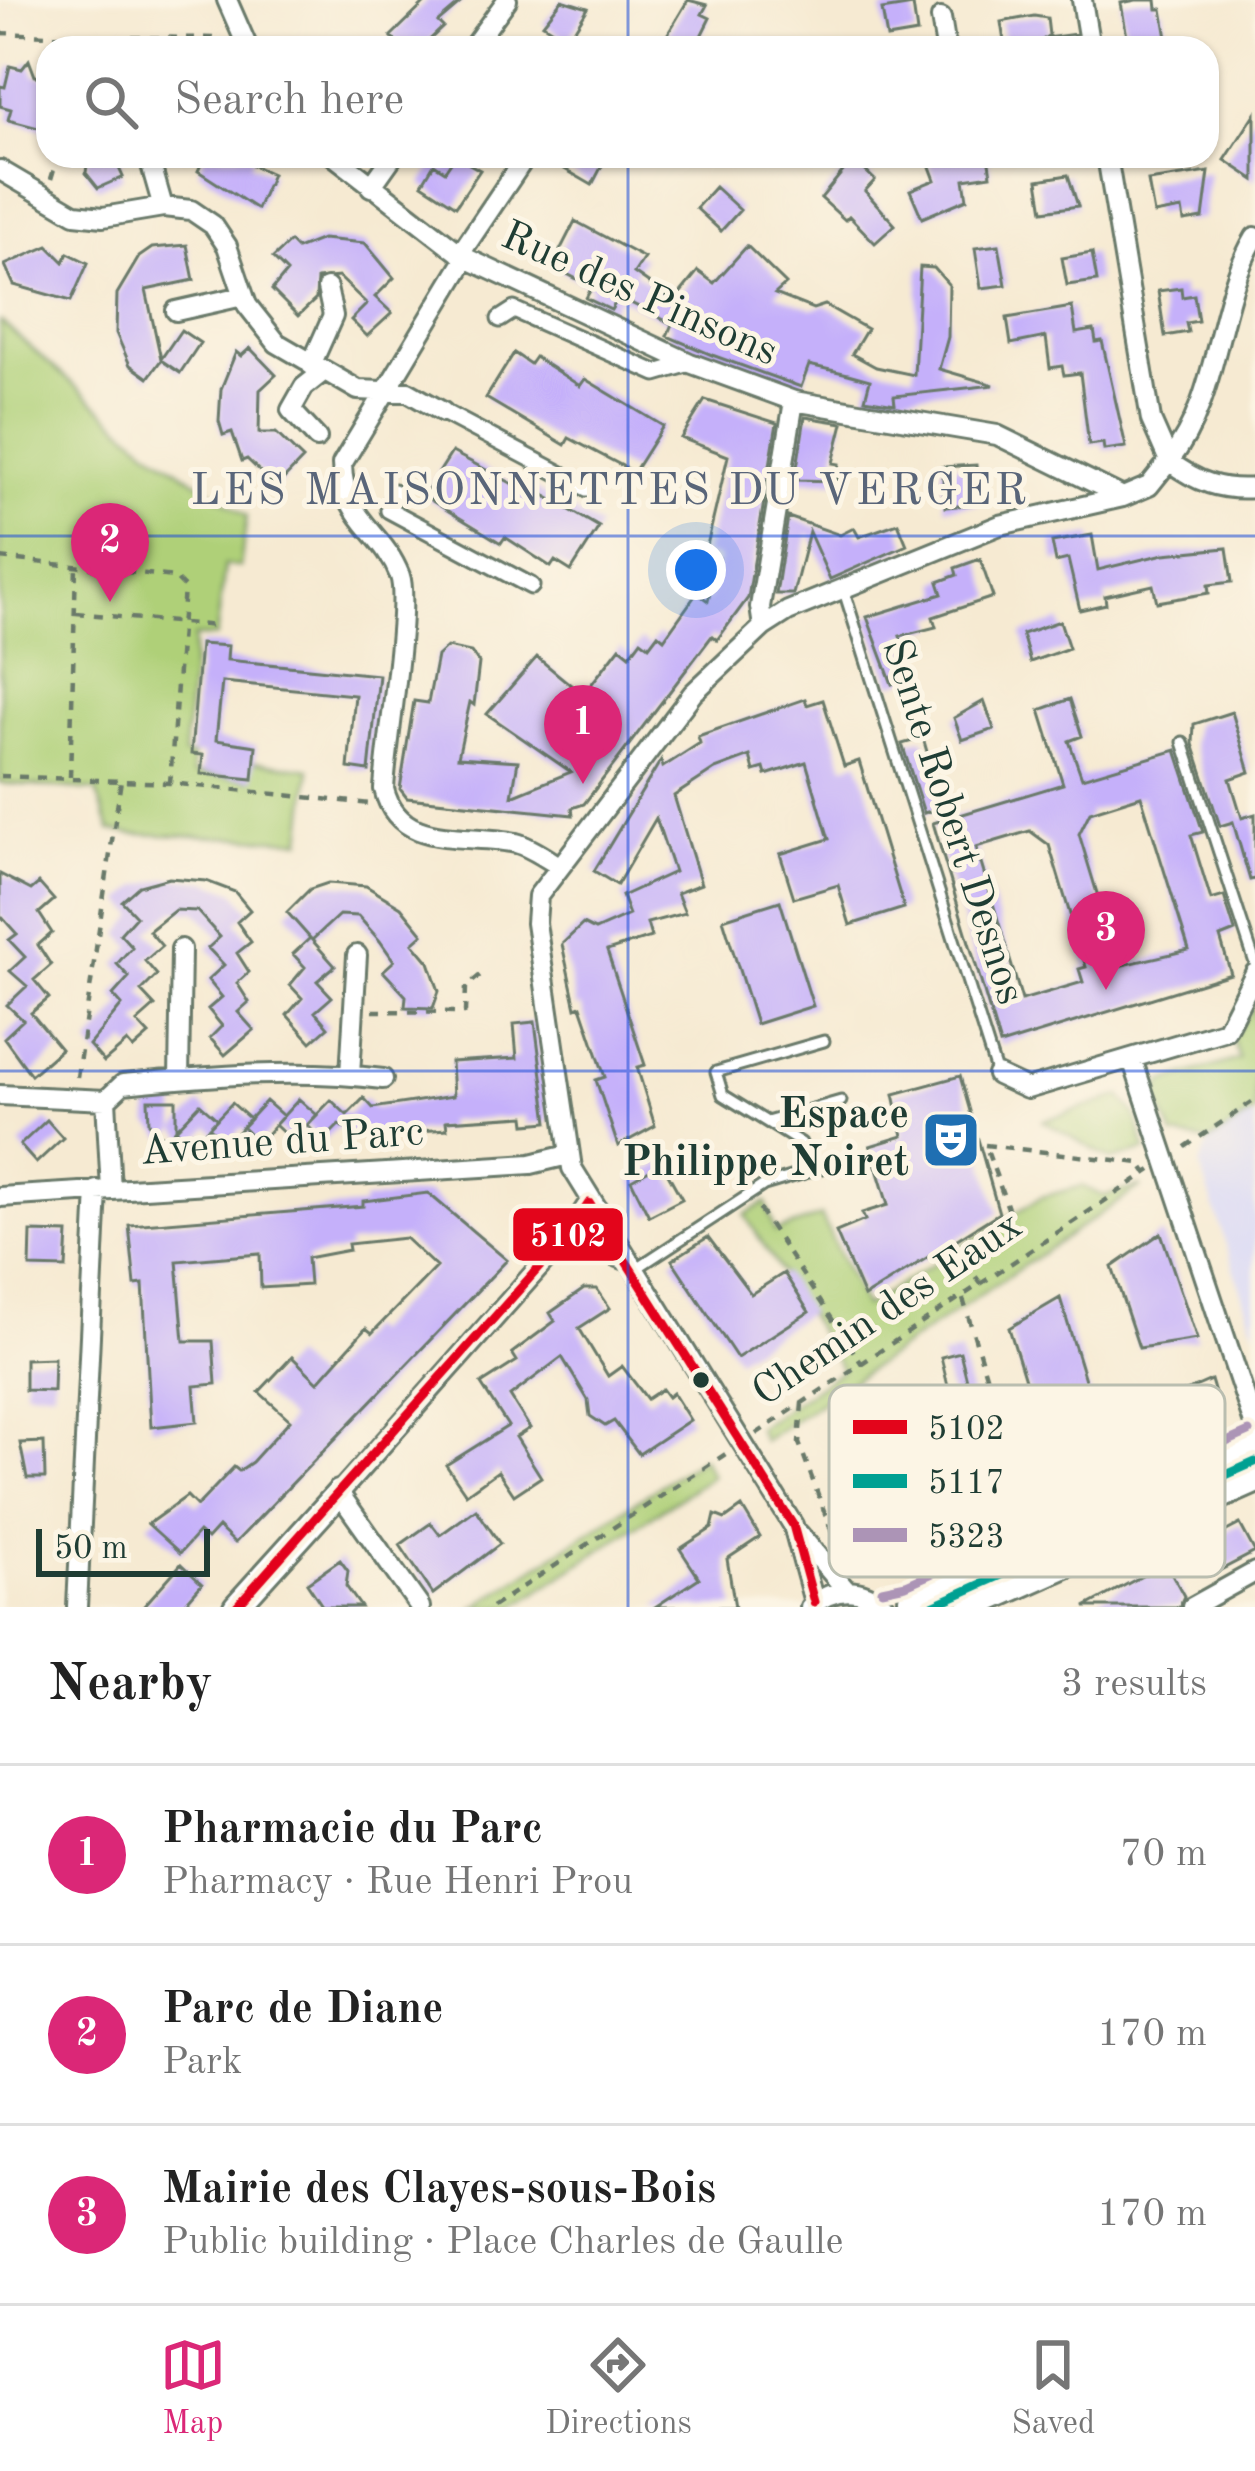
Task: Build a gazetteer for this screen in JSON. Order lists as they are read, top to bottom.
{
  "streets": {
    "street": ["Rue des Pinsons", "Avenue du Parc"],
    "lane": ["Sente Robert Desnos"],
    "path": ["Chemin des Eaux"]
  },
  "districts": ["LES MAISONNETTES DU VERGER"],
  "places": {
    "theatre": ["Espace Philippe Noiret"]
  },
  "lines": ["transit line 5102", "transit line 5323", "transit line 5117"],
  "legend": ["5102", "5117", "5323"],
  "scale_bar": "50 m",
  "page": {
    "search": "Search here",
    "pins": ["2", "1", "3"],
    "scale": "50 m",
    "heading": ["Nearby", "3 results"],
    "list": [
      {
        "mark": "1",
        "name": "Pharmacie du Parc",
        "note": "Pharmacy · Rue Henri Prou",
        "value": "70 m"
      },
      {
        "mark": "2",
        "name": "Parc de Diane",
        "note": "Park",
        "value": "170 m"
      },
      {
        "mark": "3",
        "name": "Mairie des Clayes-sous-Bois",
        "note": "Public building · Place Charles de Gaulle",
        "value": "170 m"
      }
    ],
    "nav": ["Map", "Directions", "Saved"]
  }
}
